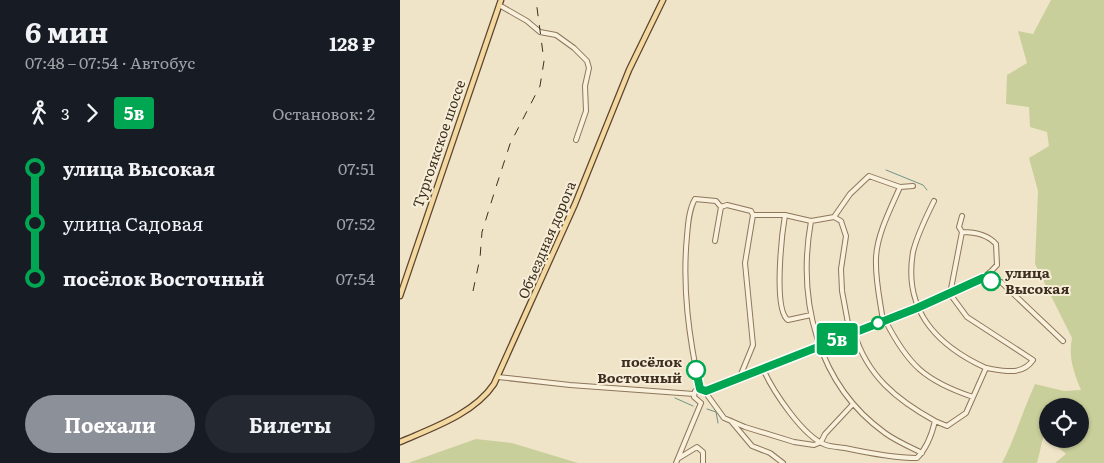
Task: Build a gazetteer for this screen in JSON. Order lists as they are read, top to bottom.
{
  "streets": {
    "main road": ["Тургоякское шоссе", "Объездная дорога"]
  },
  "places": ["улица Высокая", "посёлок Восточный"],
  "lines": ["bus line 5в"],
  "page": {
    "heading": ["6 мин", "07:48 – 07:54 · Автобус", "128 ₽"],
    "on_map": "5в",
    "legs": ["3", "5в", "Остановок: 2"],
    "list": [
      {
        "name": "улица Высокая",
        "value": "07:51"
      },
      {
        "name": "улица Садовая",
        "value": "07:52"
      },
      {
        "name": "посёлок Восточный",
        "value": "07:54"
      }
    ],
    "buttons": ["Поехали", "Билеты"]
  }
}
